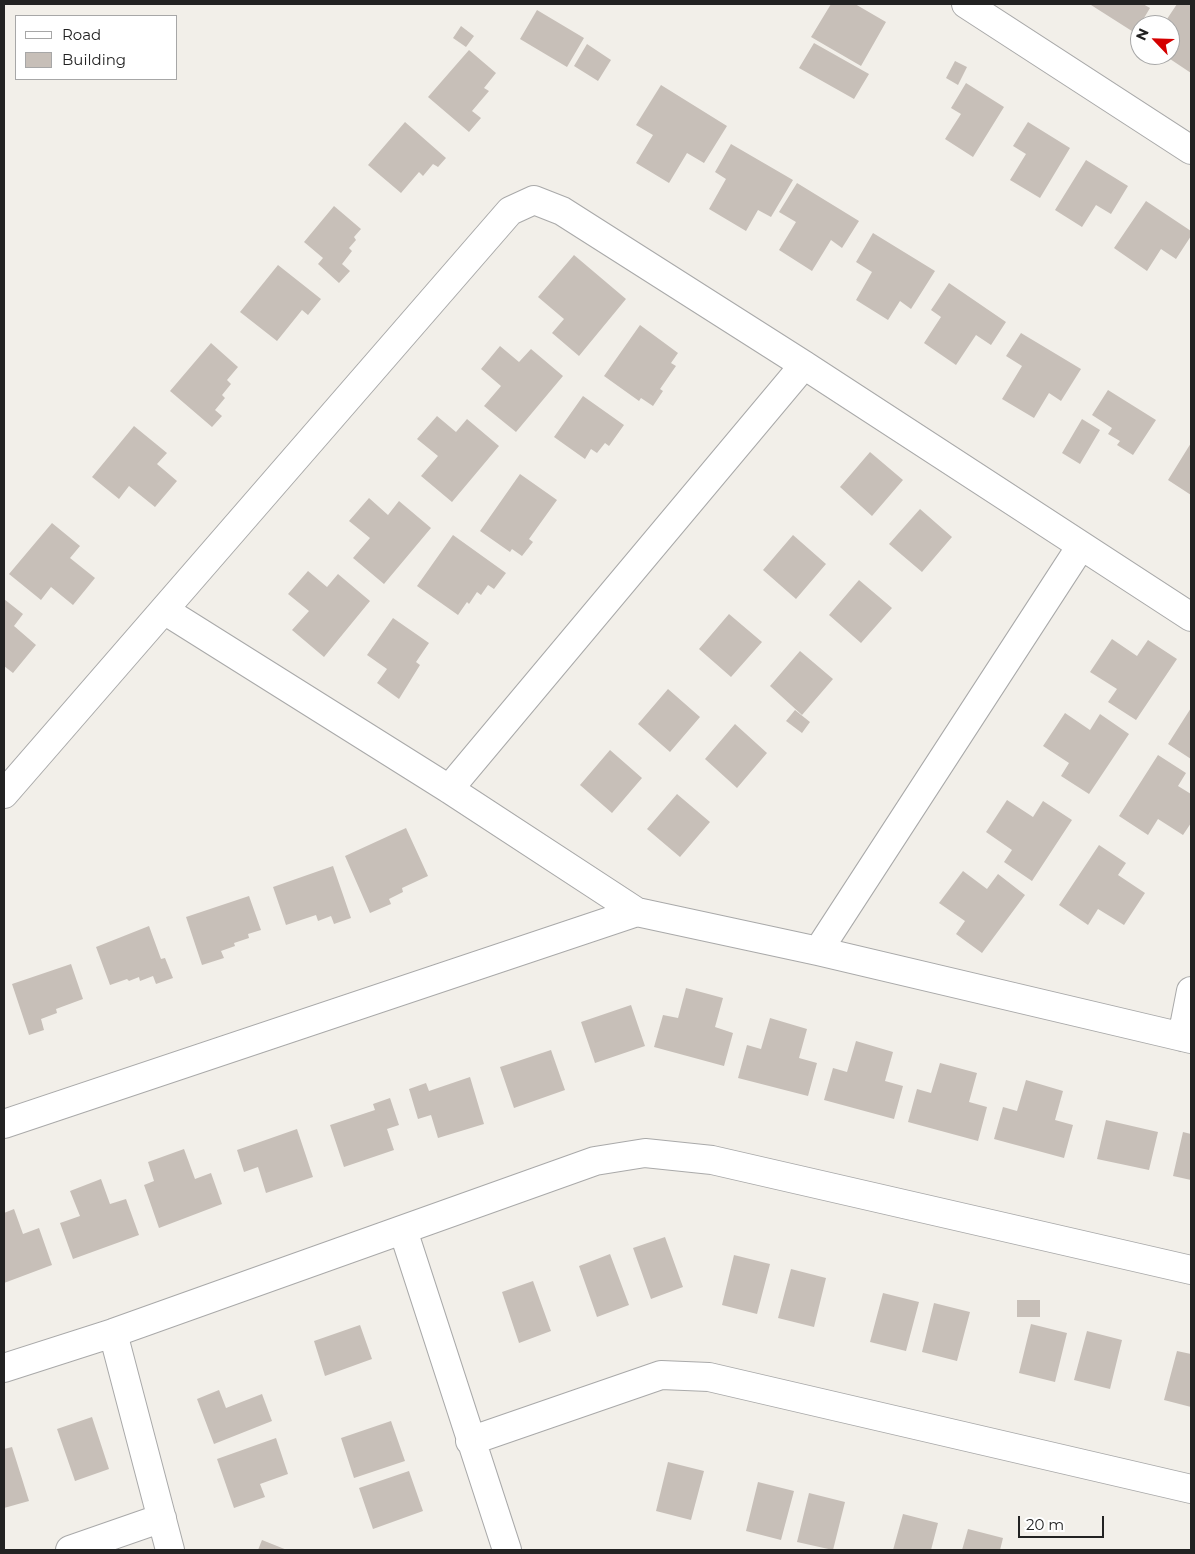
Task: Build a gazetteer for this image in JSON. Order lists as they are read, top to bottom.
{
  "legend": ["Road", "Building"],
  "scale_bar": "20 m",
  "north": "top left"
}
